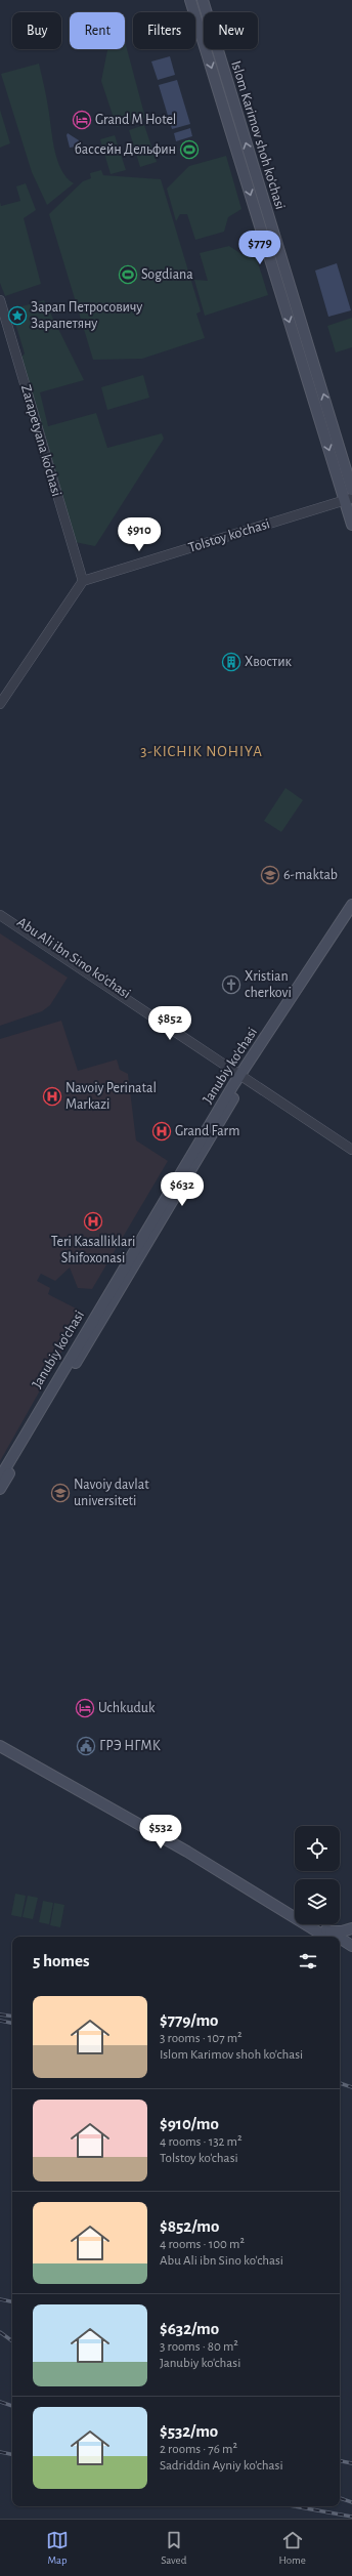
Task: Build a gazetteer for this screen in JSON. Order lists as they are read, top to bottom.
{
  "streets": {
    "main road": ["Islom Karimov shoh ko'chasi", "Janubiy ko'chasi"],
    "street": ["Zarapetyana ko'chasi", "Tolstoy ko'chasi", "Abu Ali ibn Sino ko'chasi"]
  },
  "crossings": [
    ["Islom Karimov shoh ko'chasi", "Tolstoy ko'chasi"],
    ["Zarapetyana ko'chasi", "Tolstoy ko'chasi"],
    ["Abu Ali ibn Sino ko'chasi", "Janubiy ko'chasi"]
  ],
  "districts": ["3-KICHIK NOHIYA"],
  "places": {
    "hotel": ["Grand M Hotel", "Uchkuduk"],
    "sports": ["бассейн Дельфин", "Sogdiana"],
    "place": ["Зарап Петросовичу Зарапетяну"],
    "building": ["Хвостик"],
    "school or university": ["6-maktab", "Navoiy davlat universiteti"],
    "church": ["Xristian cherkovi"],
    "hospital": ["Navoiy Perinatal Markazi", "Grand Farm", "Teri Kasalliklari Shifoxonasi"],
    "public building": ["ГРЭ НГМК"]
  },
  "page": {
    "chip": [
      "Buy",
      "Rent",
      "Filters",
      "New"
    ],
    "price": [
      "$779",
      "$910",
      "$852",
      "$632",
      "$532"
    ],
    "heading": "5 homes",
    "list": [
      {
        "name": "$779/mo",
        "note": "3 rooms · 107 m² · Islom Karimov shoh ko'chasi"
      },
      {
        "name": "$910/mo",
        "note": "4 rooms · 132 m² · Tolstoy ko'chasi"
      },
      {
        "name": "$852/mo",
        "note": "4 rooms · 100 m² · Abu Ali ibn Sino ko'chasi"
      },
      {
        "name": "$632/mo",
        "note": "3 rooms · 80 m² · Janubiy ko'chasi"
      },
      {
        "name": "$532/mo",
        "note": "2 rooms · 76 m² · Sadriddin Ayniy ko'chasi"
      }
    ],
    "tabs": ["Map", "Saved", "Home"]
  }
}
